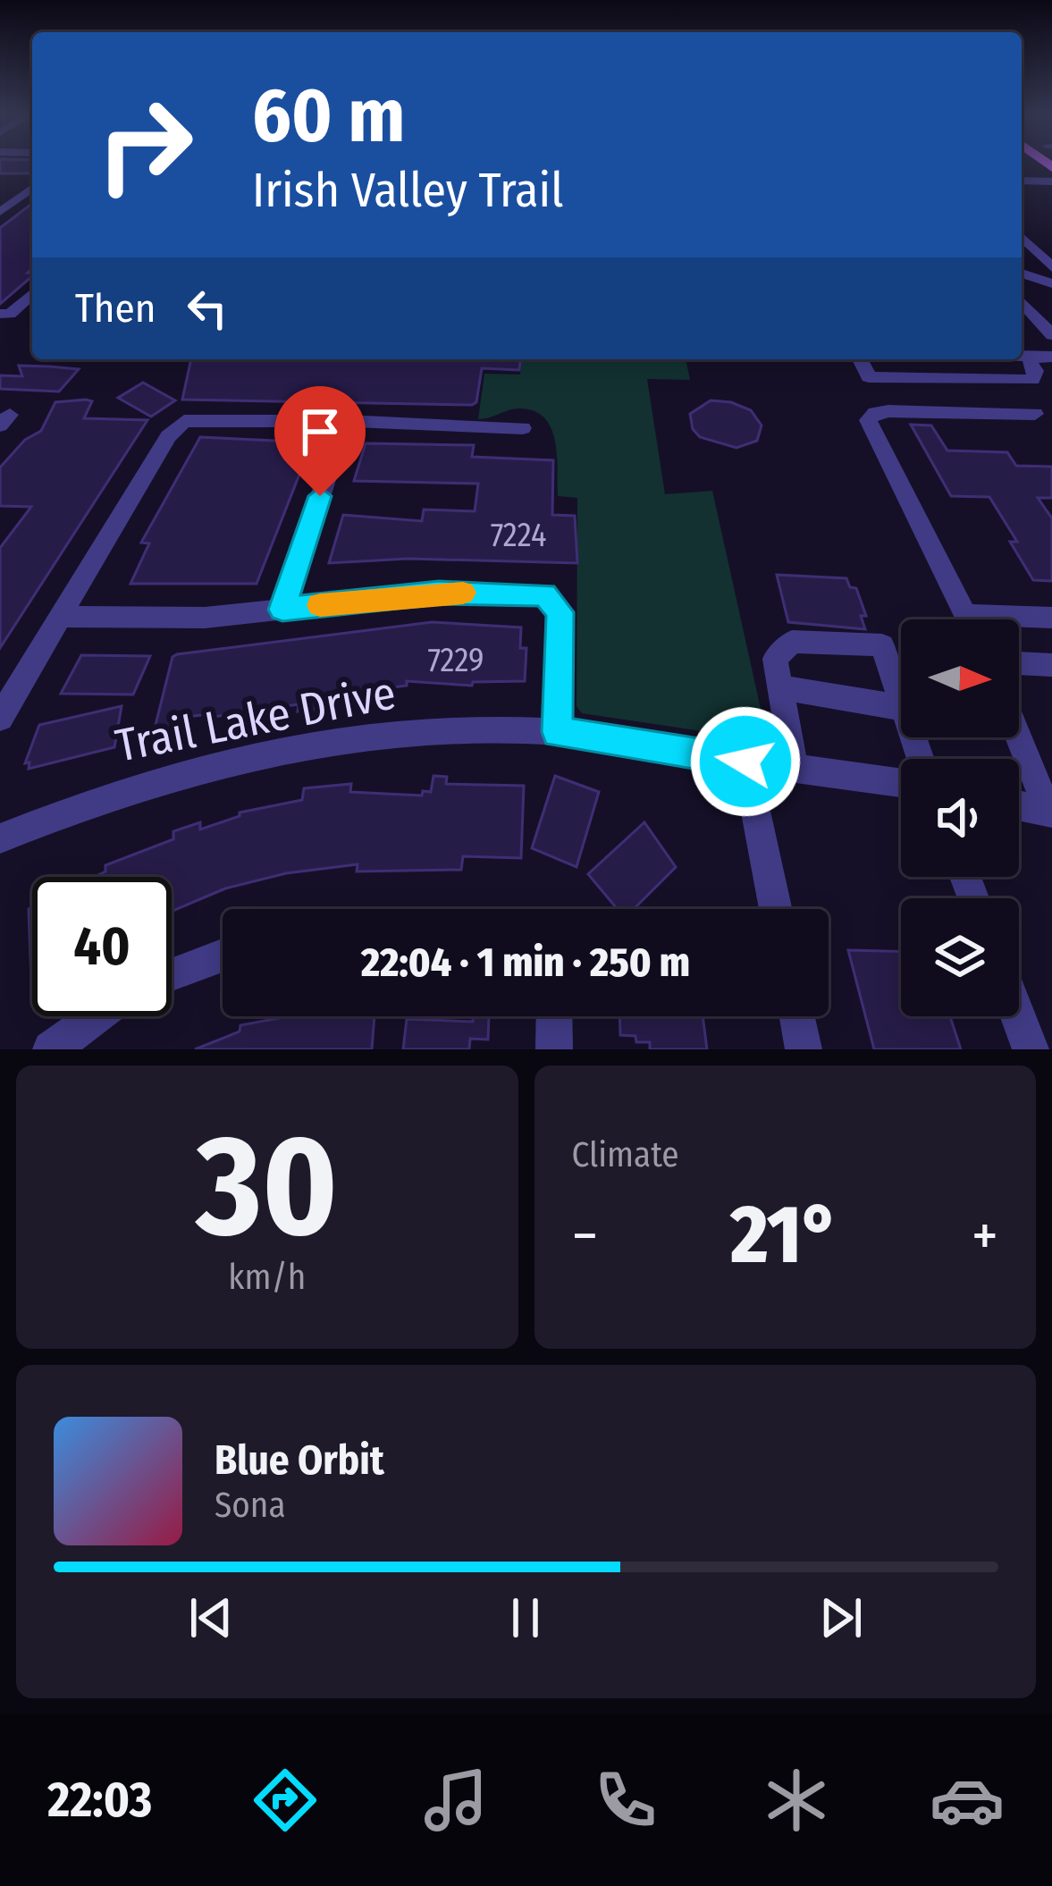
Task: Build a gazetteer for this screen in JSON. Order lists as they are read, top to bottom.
{
  "streets": {
    "street": ["Trail Lake Drive"]
  },
  "house_numbers": ["7224", "7229"],
  "north": "right",
  "page": {
    "turn": ["60 m", "Irish Valley Trail"],
    "then": "Then",
    "limit": "40",
    "trip": "22:04 · 1 min · 250 m",
    "tile": [
      ["30", "km/h"],
      "Climate"
    ],
    "heat": ["−", "21°", "+"],
    "song": ["Blue Orbit", "Sona"],
    "tabs": "22:03"
  }
}
